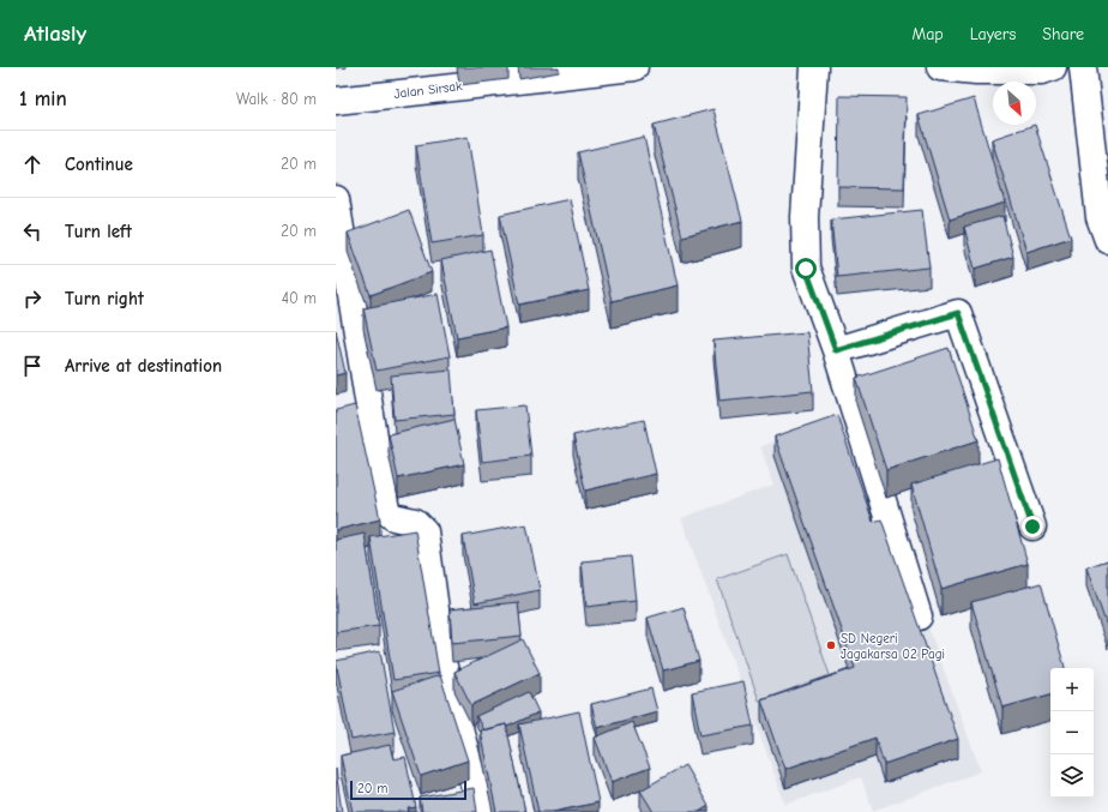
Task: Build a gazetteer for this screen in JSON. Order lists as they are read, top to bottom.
{
  "streets": {
    "street": ["Jalan Sirsak"]
  },
  "places": ["SD Negeri Jagakarsa 02 Pagi"],
  "scale_bar": "20 m",
  "north": "bottom right",
  "page": {
    "header": "Atlasly",
    "nav": ["Map", "Layers", "Share"],
    "heading": ["1 min", "Walk · 80 m"],
    "list": [
      ["Continue", "20 m"],
      ["Turn left", "20 m"],
      ["Turn right", "40 m"],
      "Arrive at destination"
    ],
    "map_buttons": ["+", "−"],
    "scale": "20 m"
  }
}
